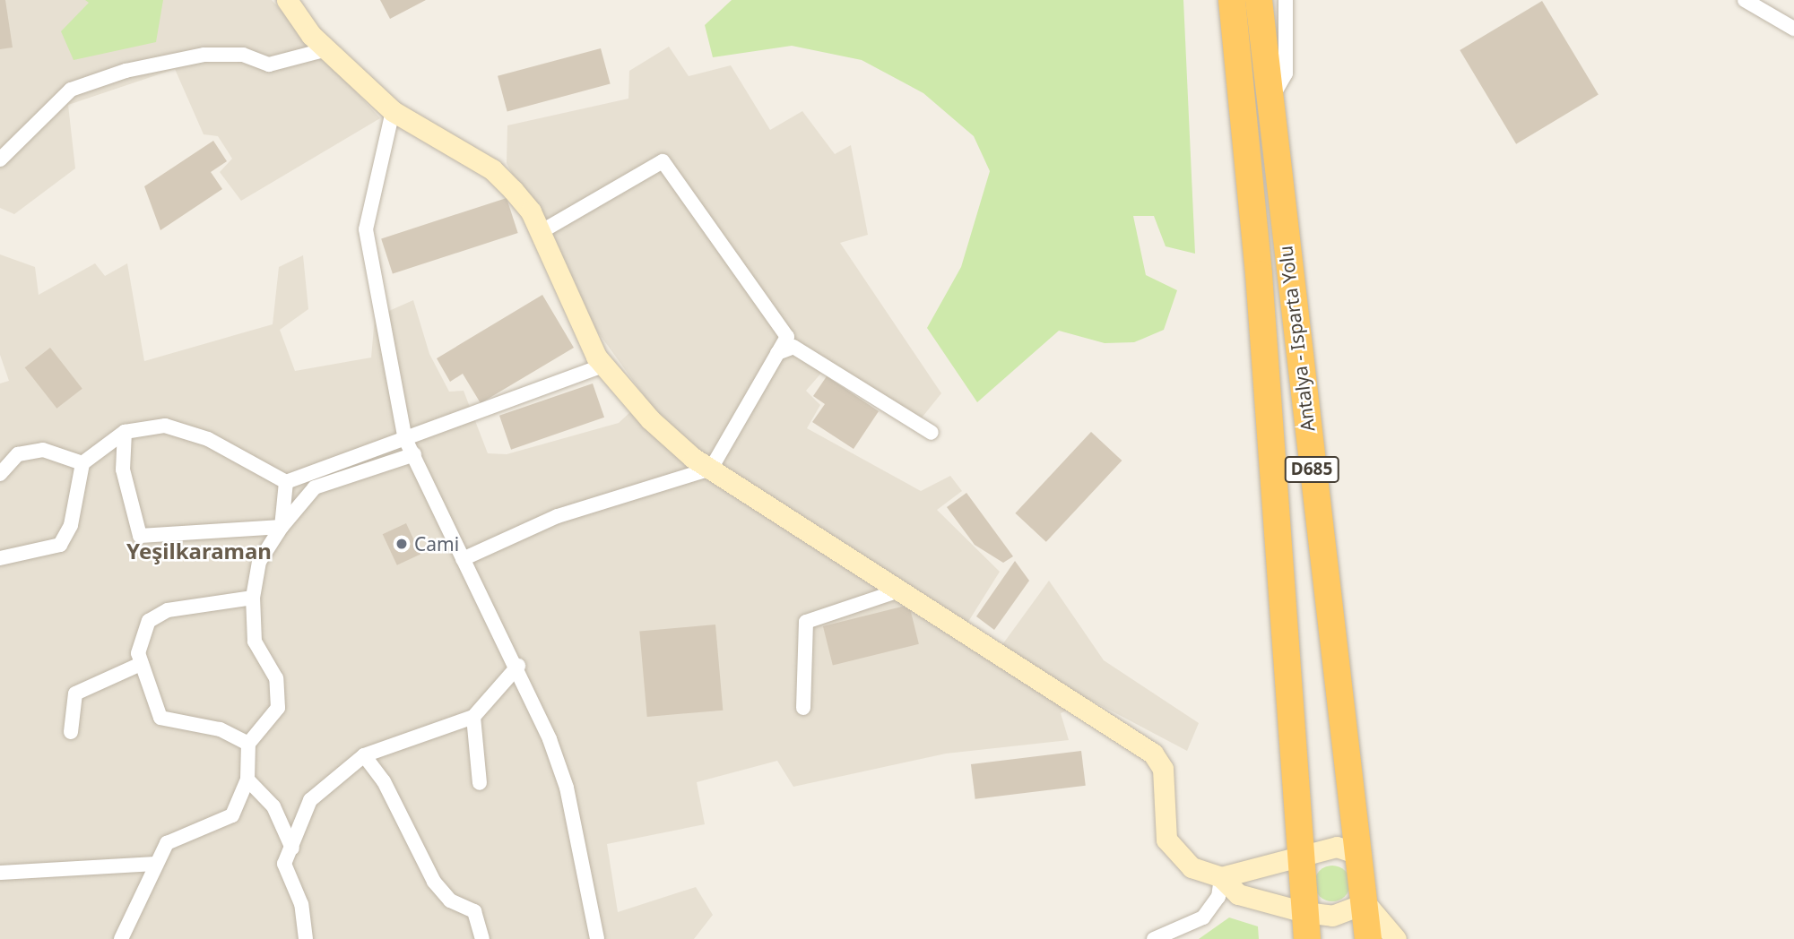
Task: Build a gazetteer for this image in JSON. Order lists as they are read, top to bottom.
{
  "streets": {
    "highway": ["Antalya - Isparta Yolu", "D685"]
  },
  "districts": ["Yeşilkaraman"],
  "places": ["Cami"]
}
